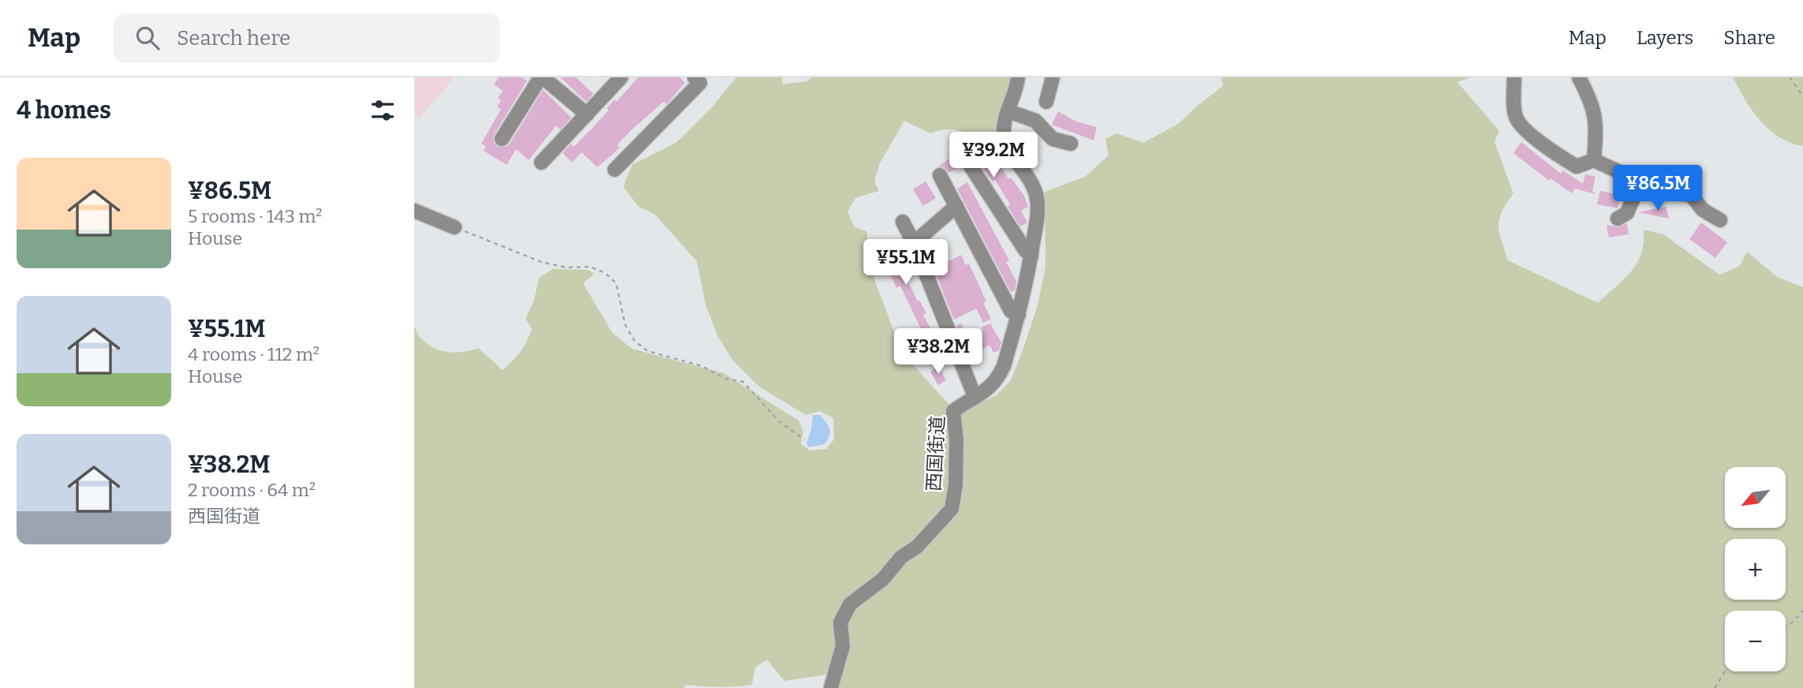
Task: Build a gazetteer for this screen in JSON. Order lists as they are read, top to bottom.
{
  "streets": {
    "street": ["西国街道"]
  },
  "north": "bottom left",
  "page": {
    "header": "Map",
    "search": "Search here",
    "nav": ["Map", "Layers", "Share"],
    "heading": "4 homes",
    "price": [
      "¥39.2M",
      "¥86.5M",
      "¥55.1M",
      "¥38.2M"
    ],
    "list": [
      {
        "name": "¥86.5M",
        "note": "5 rooms · 143 m² · House"
      },
      {
        "name": "¥55.1M",
        "note": "4 rooms · 112 m² · House"
      },
      {
        "name": "¥38.2M",
        "note": "2 rooms · 64 m² · 西国街道"
      }
    ],
    "map_buttons": ["+", "−"]
  }
}
